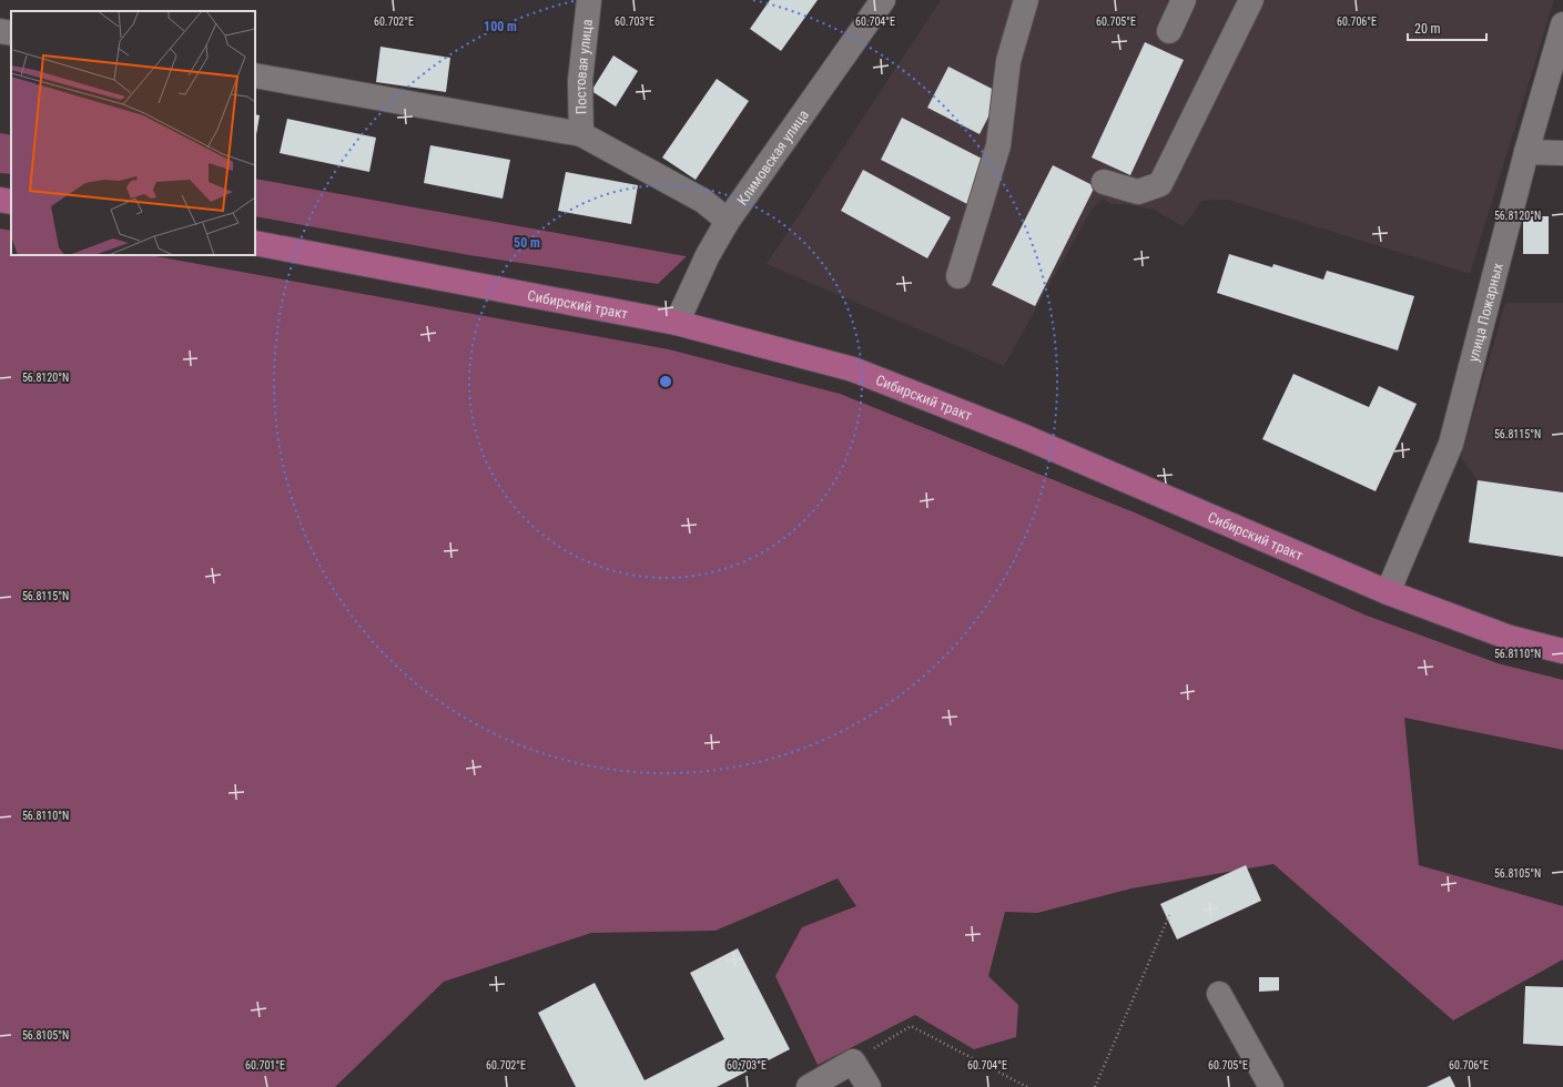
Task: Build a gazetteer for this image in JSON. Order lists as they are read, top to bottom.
{
  "streets": {
    "main road": ["Сибирский тракт"],
    "street": ["Постовая улица", "Климовская улица", "улица Пожарных"]
  },
  "crossings": [
    ["Климовская улица", "Сибирский тракт"],
    ["Сибирский тракт", "улица Пожарных"]
  ],
  "scale_bar": "20 m",
  "coordinates": [
    "60.702°E",
    "60.703°E",
    "60.704°E",
    "60.705°E",
    "60.706°E",
    "56.8120°N",
    "56.8115°N",
    "56.8110°N",
    "56.8105°N",
    "60.701°E"
  ],
  "rings": ["100 m", "50 m"]
}
